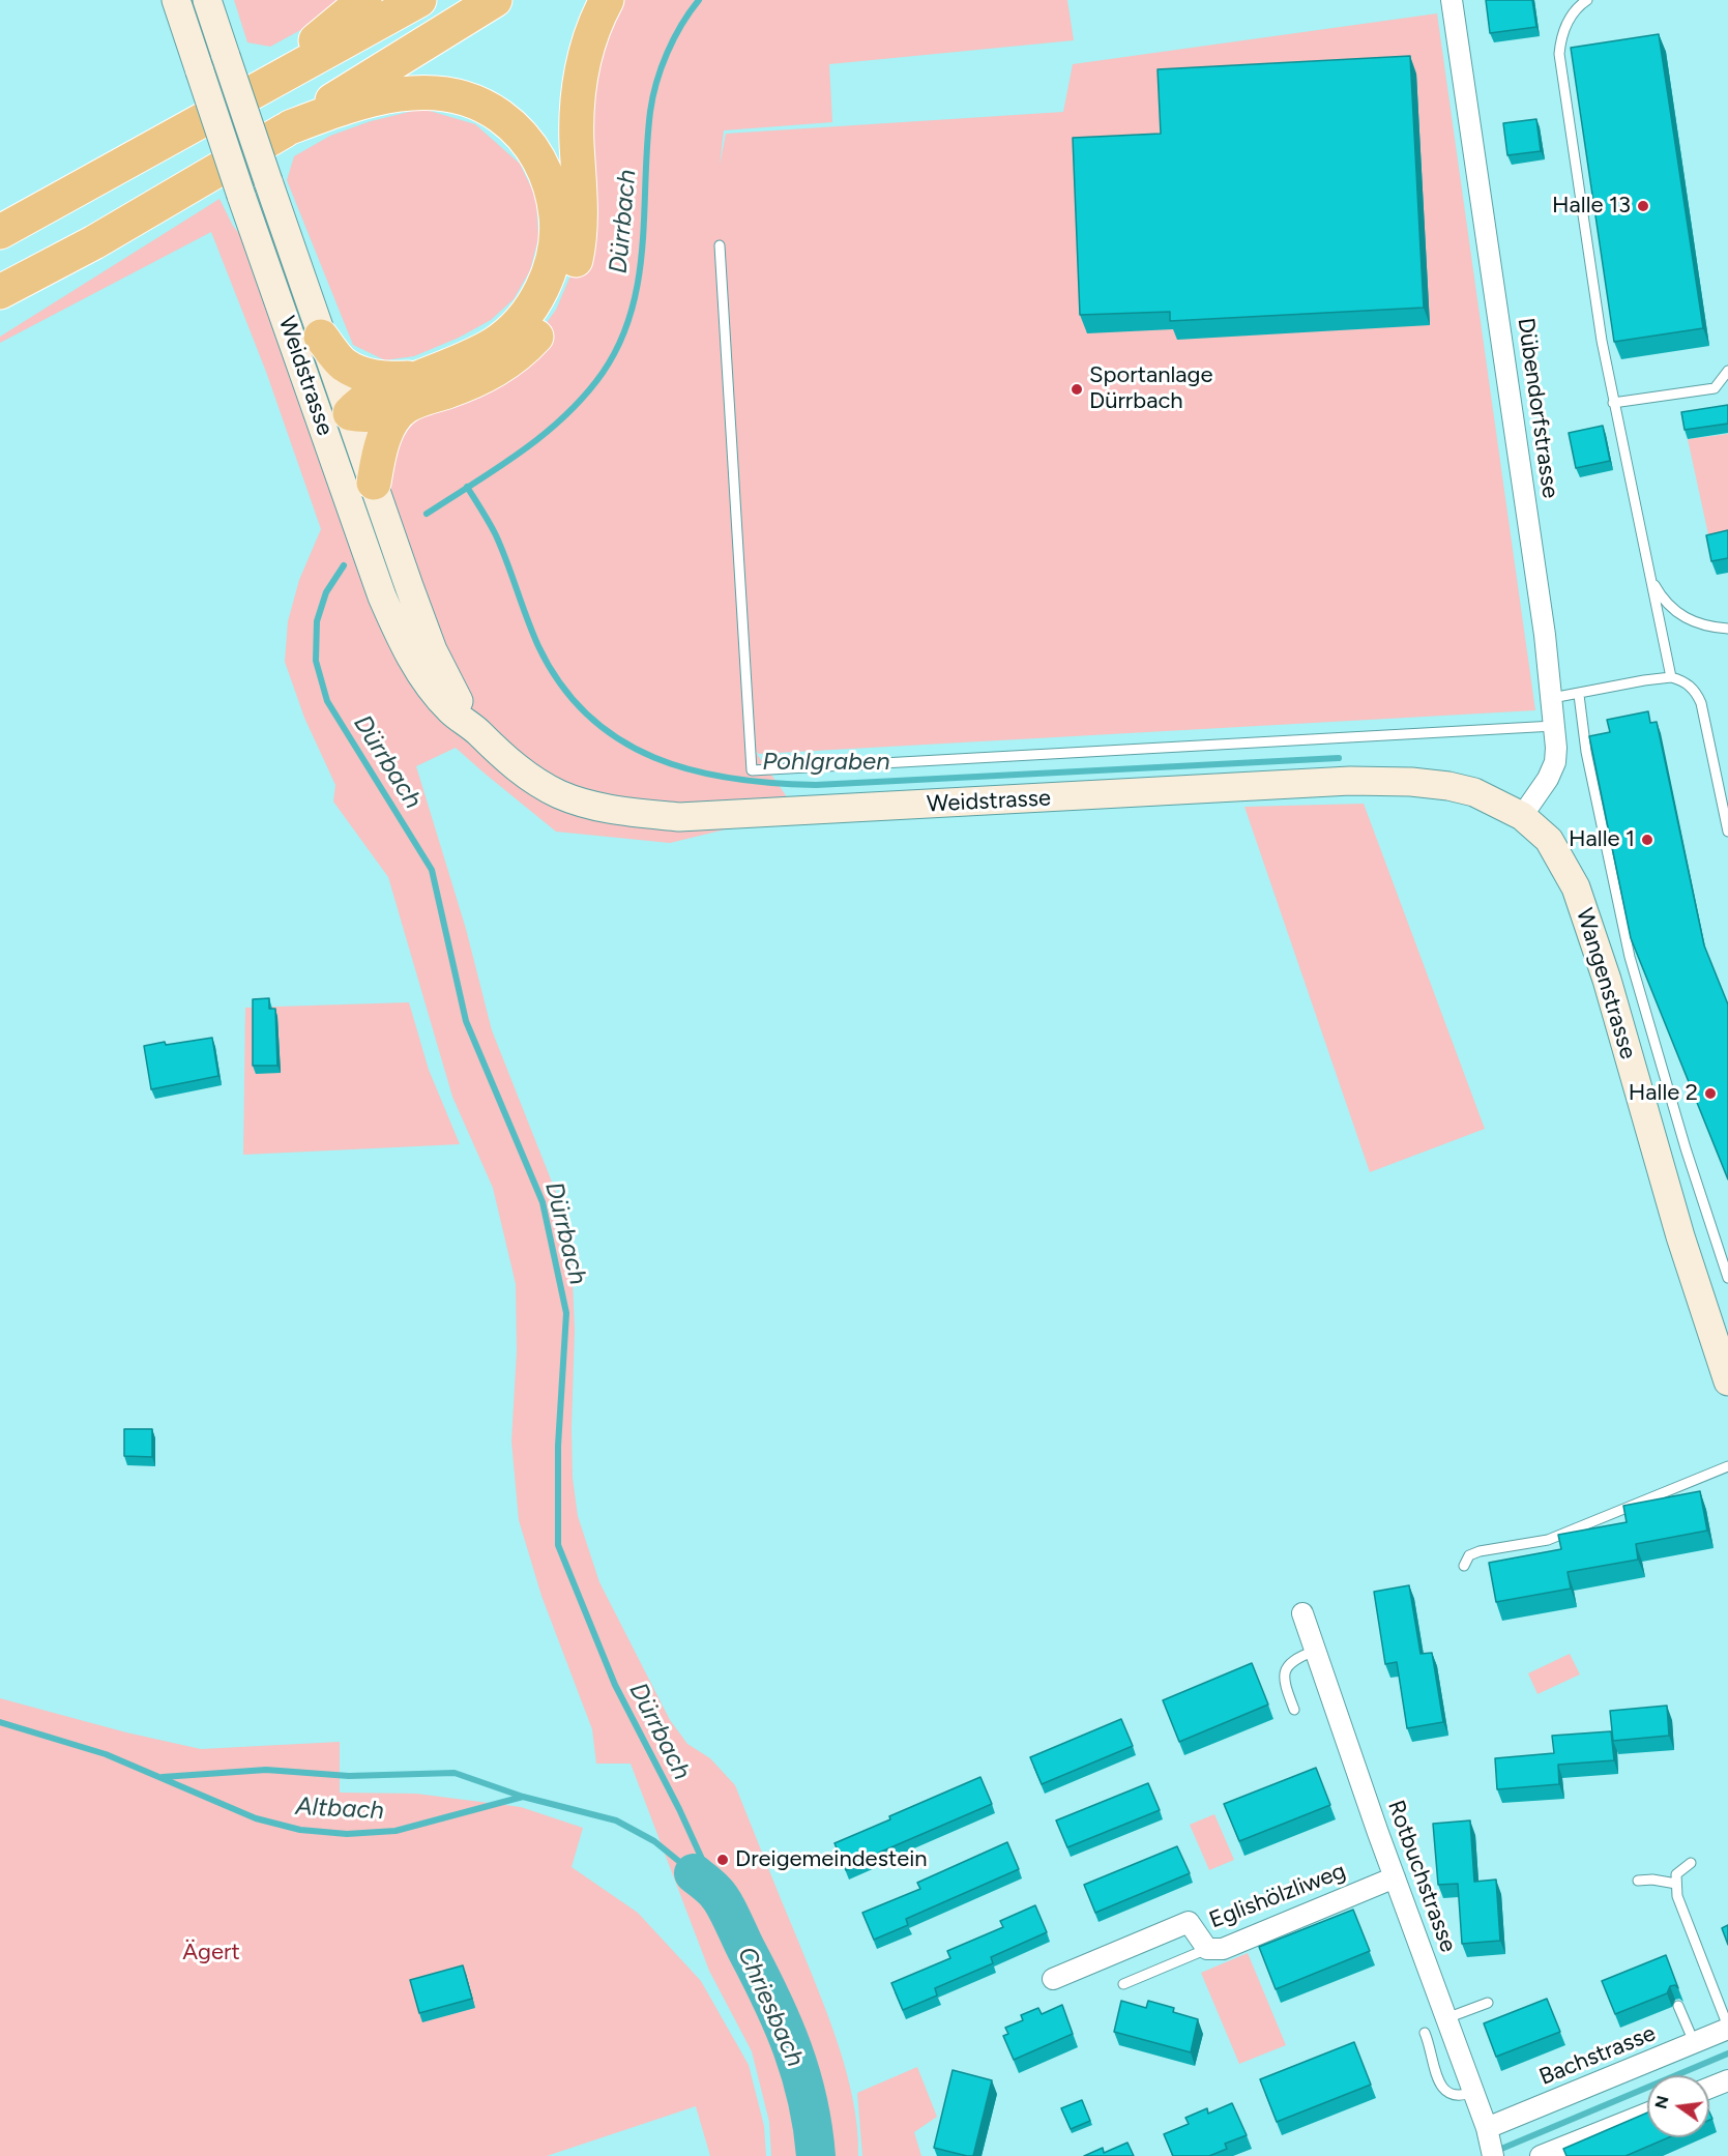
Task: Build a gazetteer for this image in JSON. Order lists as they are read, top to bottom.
{
  "streets": {
    "main road": ["Weidstrasse", "Wangenstrasse"],
    "street": [
      "Dübendorfstrasse",
      "Rotbuchstrasse",
      "Eglishölzliweg",
      "Bachstrasse"
    ]
  },
  "crossings": [
    ["Weidstrasse", "Dübendorfstrasse"],
    ["Weidstrasse", "Wangenstrasse"],
    ["Dübendorfstrasse", "Wangenstrasse"],
    ["Rotbuchstrasse", "Eglishölzliweg"],
    ["Rotbuchstrasse", "Bachstrasse"]
  ],
  "water": [
    "Dürrbach",
    "Pohlgraben",
    "Altbach",
    "Chriesbach"
  ],
  "parks": ["Ägert"],
  "places": [
    "Halle 13",
    "Sportanlage Dürrbach",
    "Halle 1",
    "Halle 2",
    "Dreigemeindestein"
  ],
  "north": "left"
}
